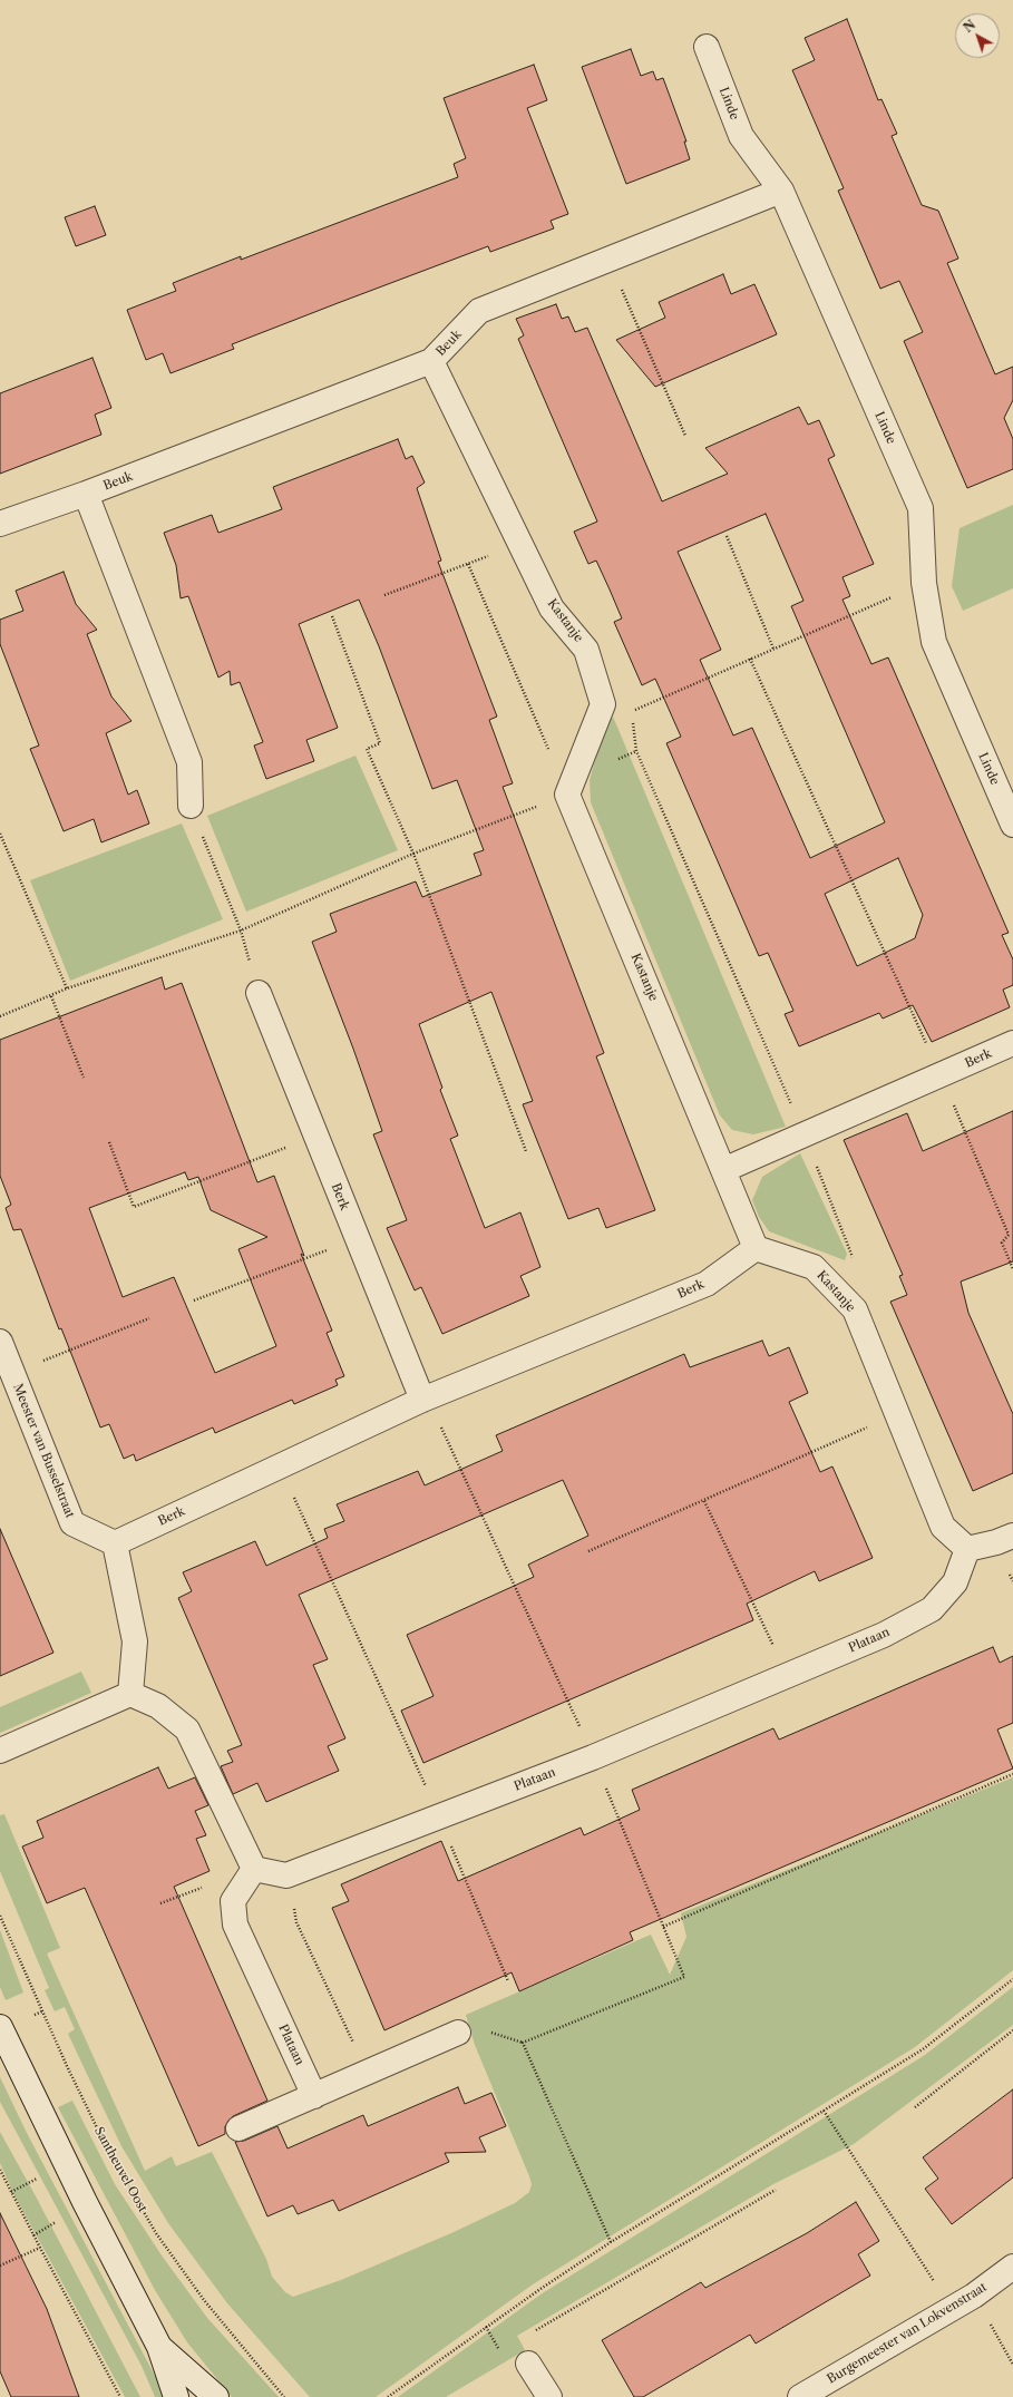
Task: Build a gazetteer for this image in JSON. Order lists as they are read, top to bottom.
{
  "streets": {
    "street": [
      "Linde",
      "Beuk",
      "Kastanje",
      "Berk",
      "Meester van Busselstraat",
      "Plataan",
      "Burgemeester van Lokvenstraat"
    ],
    "path": ["Santheuvel Oost"]
  },
  "crossings": [
    ["Linde", "Beuk"],
    ["Beuk", "Kastanje"],
    ["Kastanje", "Berk"],
    ["Kastanje", "Plataan"],
    ["Berk", "Meester van Busselstraat"]
  ],
  "north": "top left"
}
